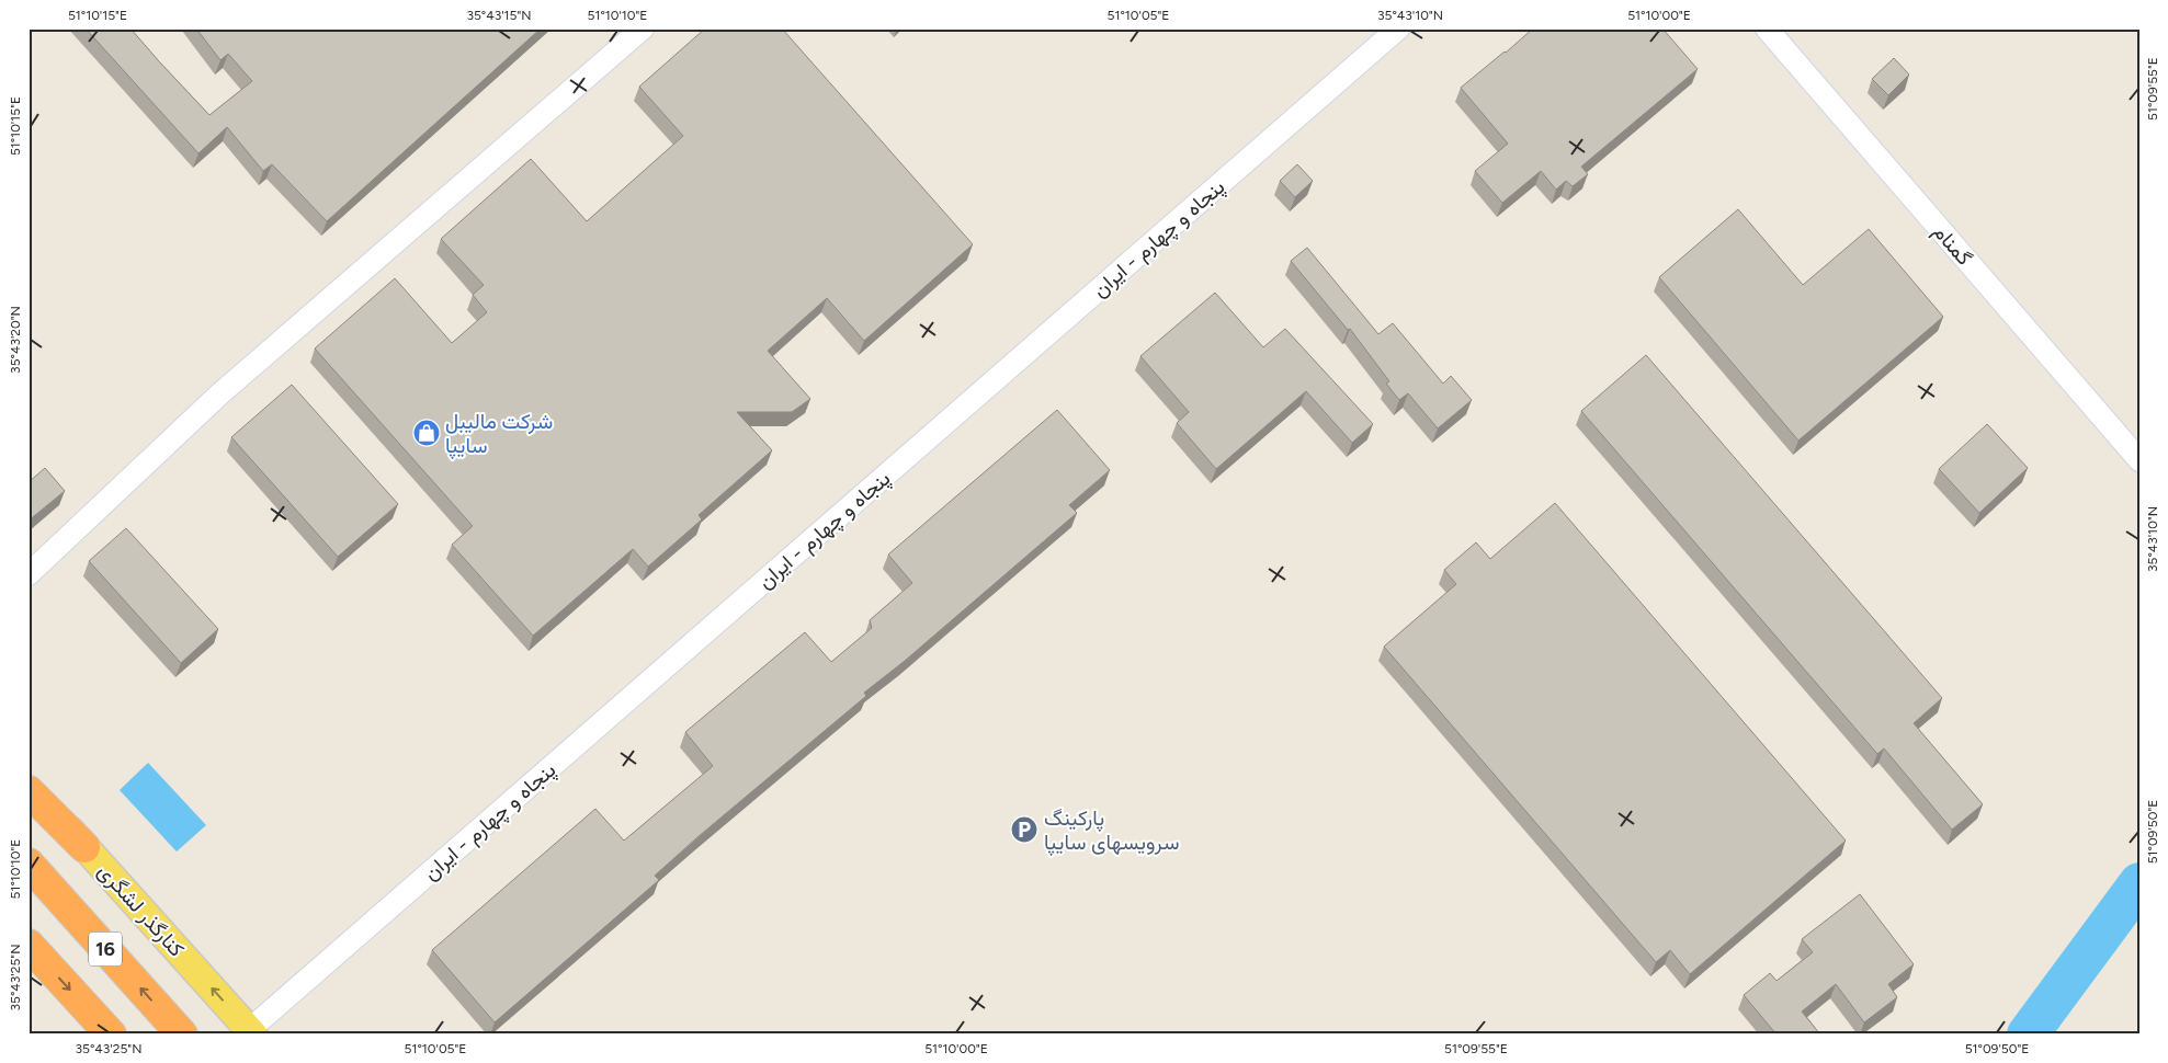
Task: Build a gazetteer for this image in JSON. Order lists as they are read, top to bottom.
{
  "streets": {
    "highway": ["16"],
    "main road": ["کنارگذر لشگری"],
    "lane": ["پنجاه و چهارم - ایران", "گمنام"]
  },
  "crossings": [
    ["پنجاه و چهارم - ایران", "کنارگذر لشگری"]
  ],
  "one_way": ["کنارگذر لشگری"],
  "places": {
    "shop": ["شرکت مالیبل سایپا"],
    "parking": ["پارکینگ سرویسهای سایپا"]
  },
  "coordinates": [
    "51°10'15\"E",
    "35°43'15\"N",
    "51°10'10\"E",
    "51°10'05\"E",
    "35°43'10\"N",
    "51°10'00\"E",
    "51°09'55\"E",
    "35°43'20\"N",
    "51°09'50\"E",
    "35°43'25\"N"
  ]
}
